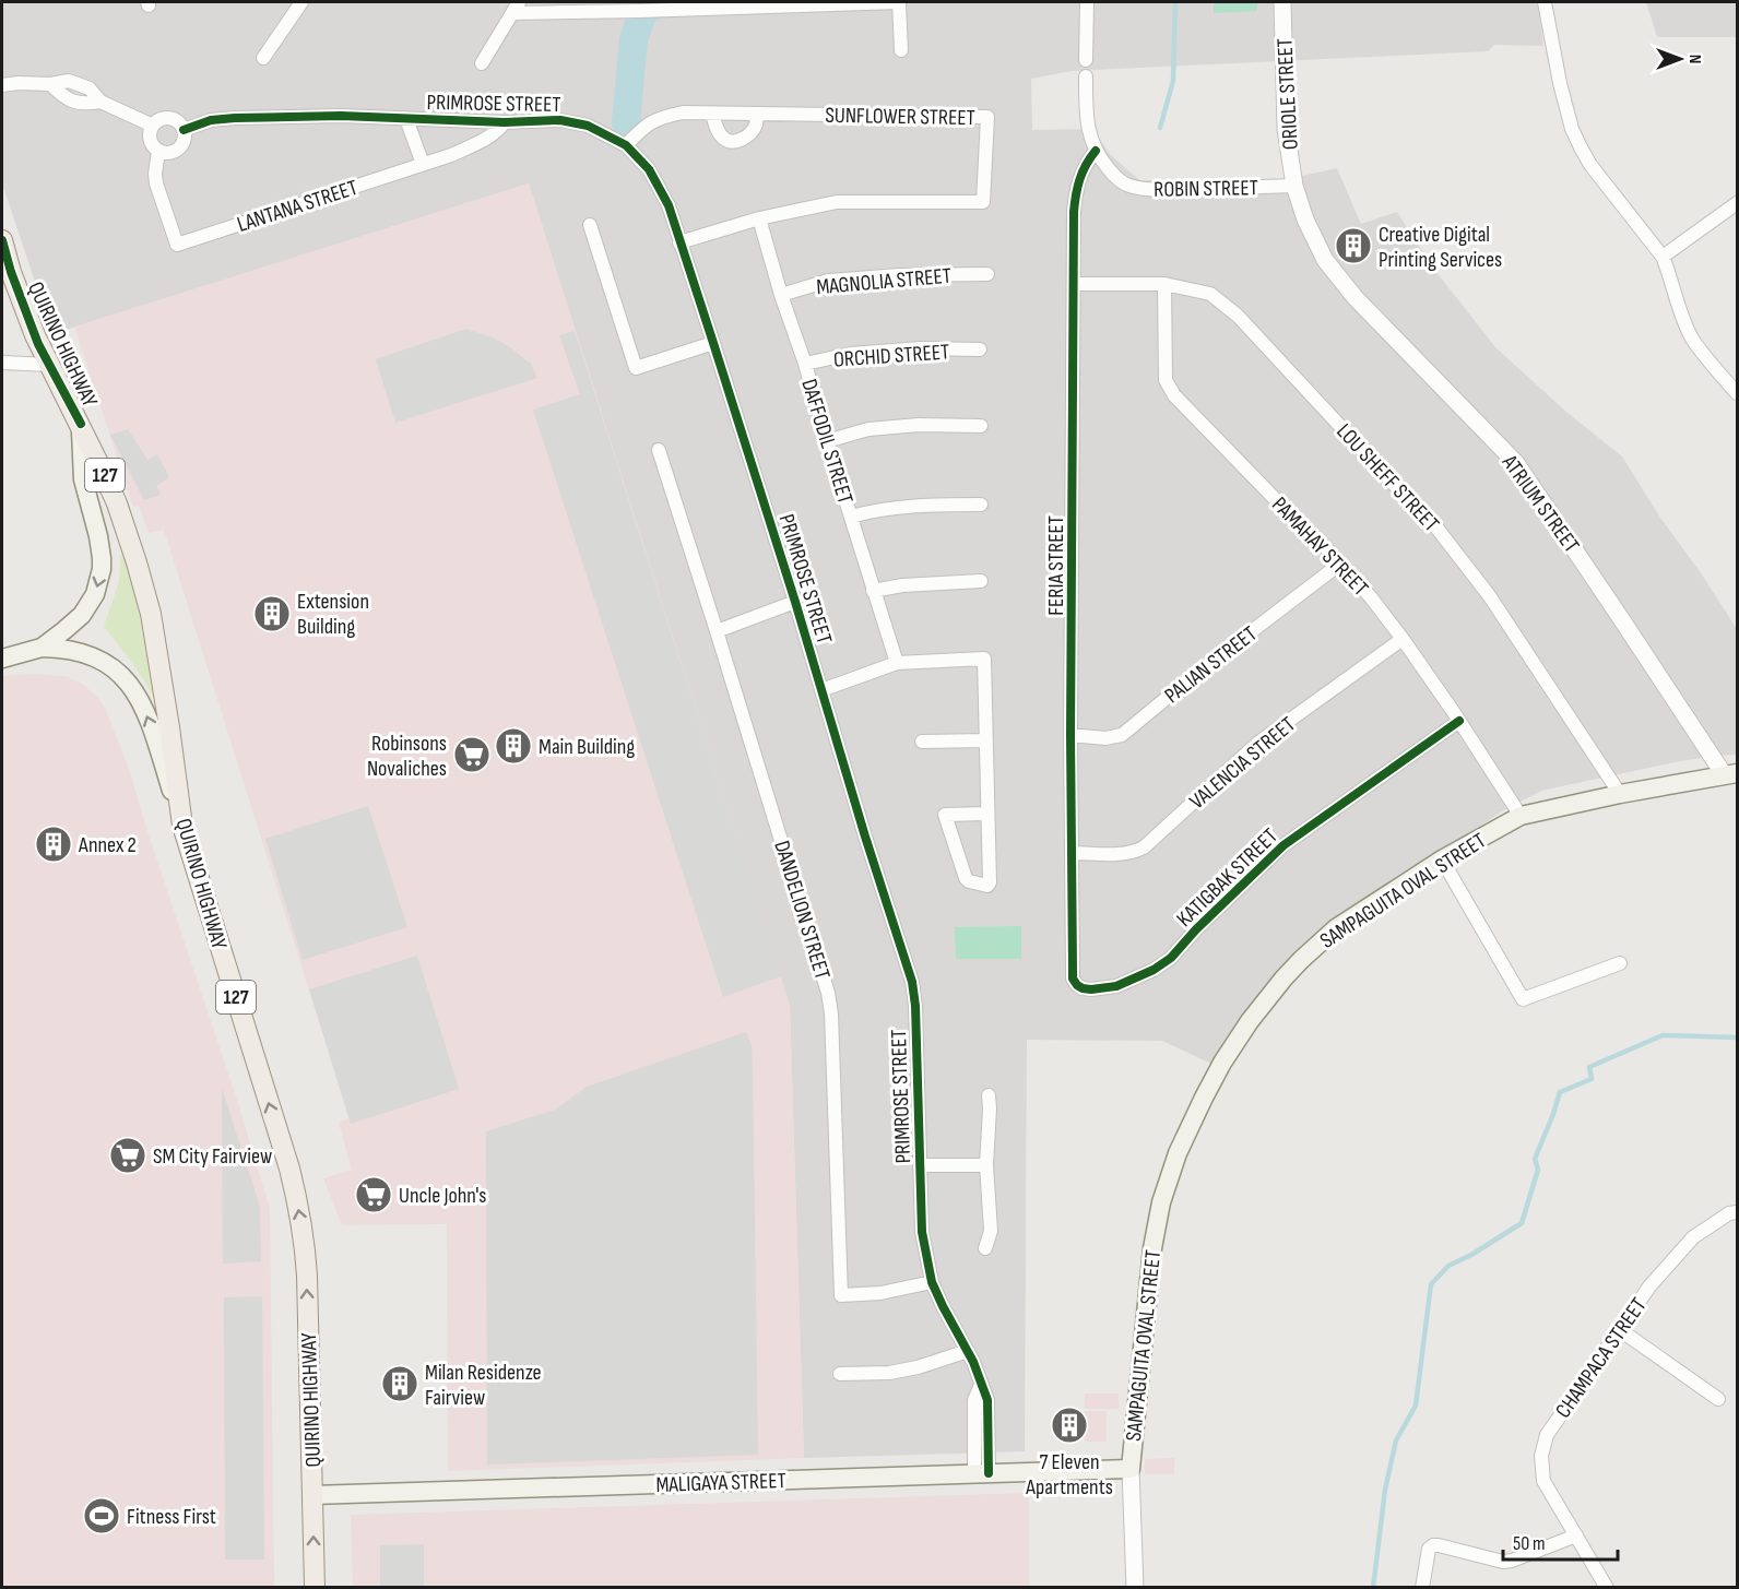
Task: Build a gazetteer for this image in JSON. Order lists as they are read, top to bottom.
{
  "streets": {
    "main road": [
      "QUIRINO HIGHWAY",
      "127",
      "SAMPAGUITA OVAL STREET",
      "MALIGAYA STREET"
    ],
    "street": [
      "ORIOLE STREET",
      "PRIMROSE STREET",
      "SUNFLOWER STREET",
      "ROBIN STREET",
      "LANTANA STREET",
      "MAGNOLIA STREET",
      "ORCHID STREET",
      "DAFFODIL STREET",
      "LOU SHEFF STREET",
      "ATRIUM STREET",
      "PAMAHAY STREET",
      "FERIA STREET",
      "PALIAN STREET",
      "VALENCIA STREET",
      "KATIGBAK STREET",
      "DANDELION STREET",
      "CHAMPACA STREET"
    ]
  },
  "crossings": [
    ["ORIOLE STREET", "ROBIN STREET"],
    ["ORIOLE STREET", "ATRIUM STREET"],
    ["PRIMROSE STREET", "SUNFLOWER STREET"],
    ["PRIMROSE STREET", "LANTANA STREET"],
    ["PRIMROSE STREET", "DANDELION STREET"],
    ["PRIMROSE STREET", "MALIGAYA STREET"],
    ["SUNFLOWER STREET", "DAFFODIL STREET"],
    ["ROBIN STREET", "ATRIUM STREET"],
    ["ROBIN STREET", "FERIA STREET"],
    ["MAGNOLIA STREET", "DAFFODIL STREET"],
    ["QUIRINO HIGHWAY", "MALIGAYA STREET"],
    ["ORCHID STREET", "DAFFODIL STREET"],
    ["LOU SHEFF STREET", "PAMAHAY STREET"],
    ["LOU SHEFF STREET", "FERIA STREET"],
    ["LOU SHEFF STREET", "SAMPAGUITA OVAL STREET"],
    ["ATRIUM STREET", "SAMPAGUITA OVAL STREET"],
    ["PAMAHAY STREET", "PALIAN STREET"],
    ["PAMAHAY STREET", "VALENCIA STREET"],
    ["PAMAHAY STREET", "KATIGBAK STREET"],
    ["PAMAHAY STREET", "SAMPAGUITA OVAL STREET"],
    ["FERIA STREET", "PALIAN STREET"],
    ["FERIA STREET", "VALENCIA STREET"],
    ["FERIA STREET", "KATIGBAK STREET"],
    ["SAMPAGUITA OVAL STREET", "MALIGAYA STREET"]
  ],
  "one_way": ["QUIRINO HIGHWAY"],
  "places": {
    "building": [
      "Creative Digital Printing Services",
      "Extension Building",
      "Main Building",
      "Annex 2",
      "Milan Residenze Fairview",
      "7 Eleven Apartments"
    ],
    "supermarket": ["Robinsons Novaliches", "SM City Fairview", "Uncle John's"],
    "sports": ["Fitness First"]
  },
  "scale_bar": "50 m",
  "north": "right"
}
